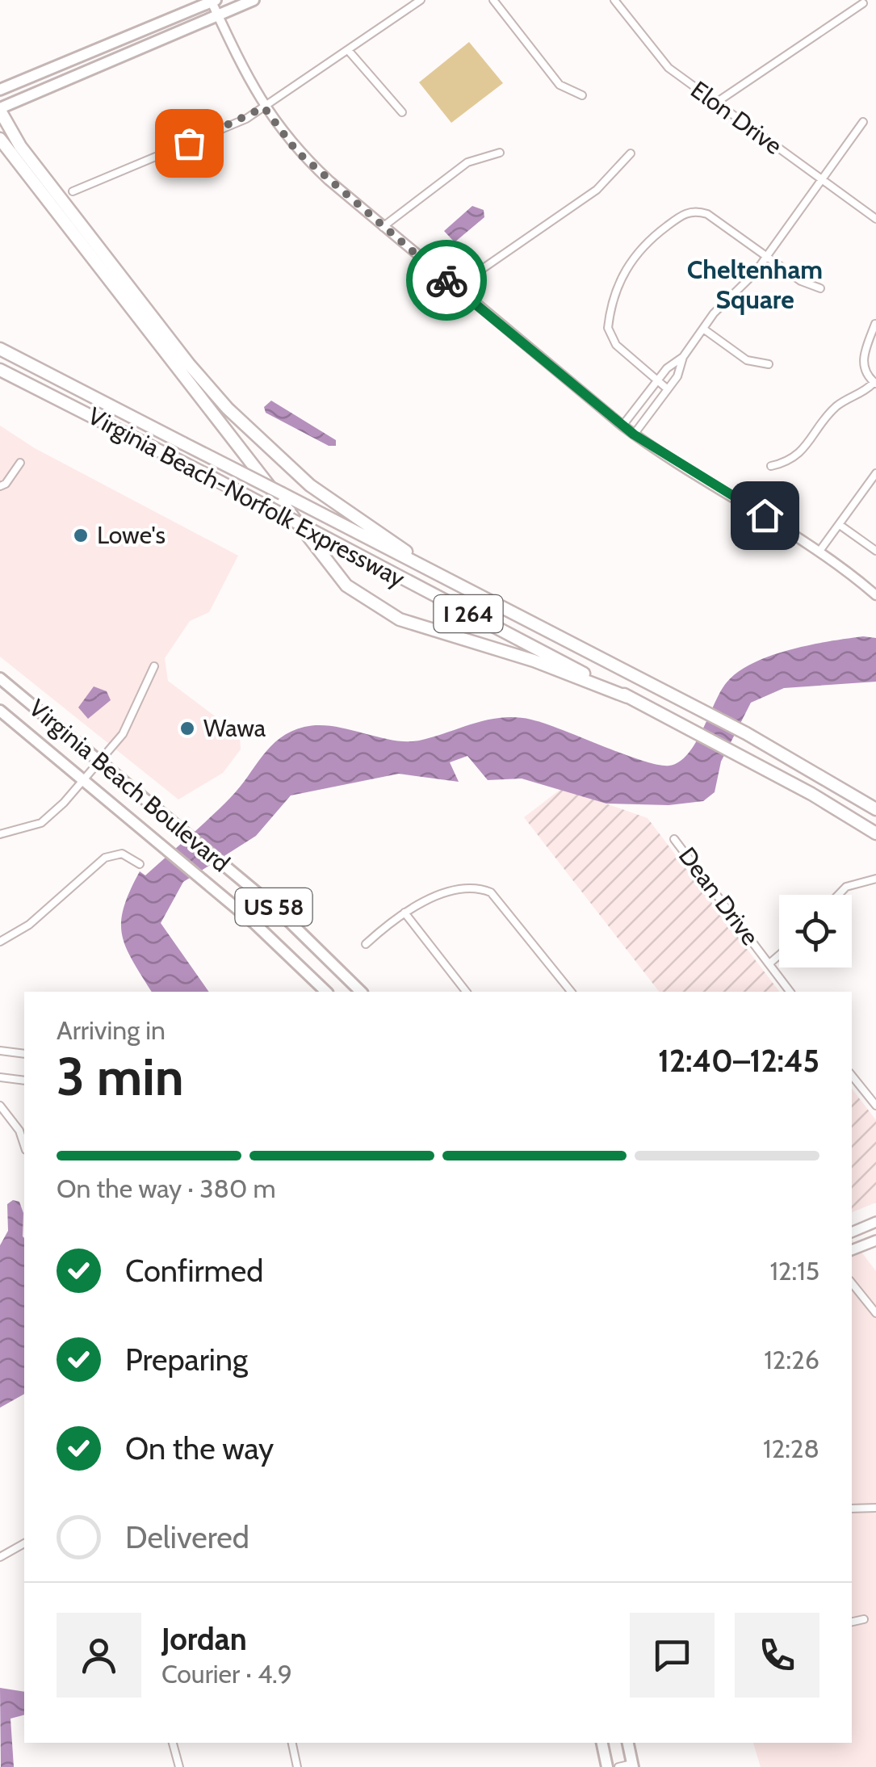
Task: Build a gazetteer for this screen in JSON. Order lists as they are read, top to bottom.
{
  "streets": {
    "highway": ["Virginia Beach-Norfolk Expressway", "I 264"],
    "main road": ["Virginia Beach Boulevard", "US 58"],
    "street": ["Elon Drive", "Dean Drive"]
  },
  "districts": ["Cheltenham Square"],
  "places": ["Lowe's", "Wawa"],
  "page": {
    "heading": ["3 min", "Arriving in", "12:40–12:45"],
    "panel": ["Jordan", "Courier · 4.9"],
    "bar": "On the way · 380 m",
    "list": [
      ["Confirmed", "12:15"],
      ["Preparing", "12:26"],
      ["On the way", "12:28"],
      "Delivered"
    ]
  }
}
